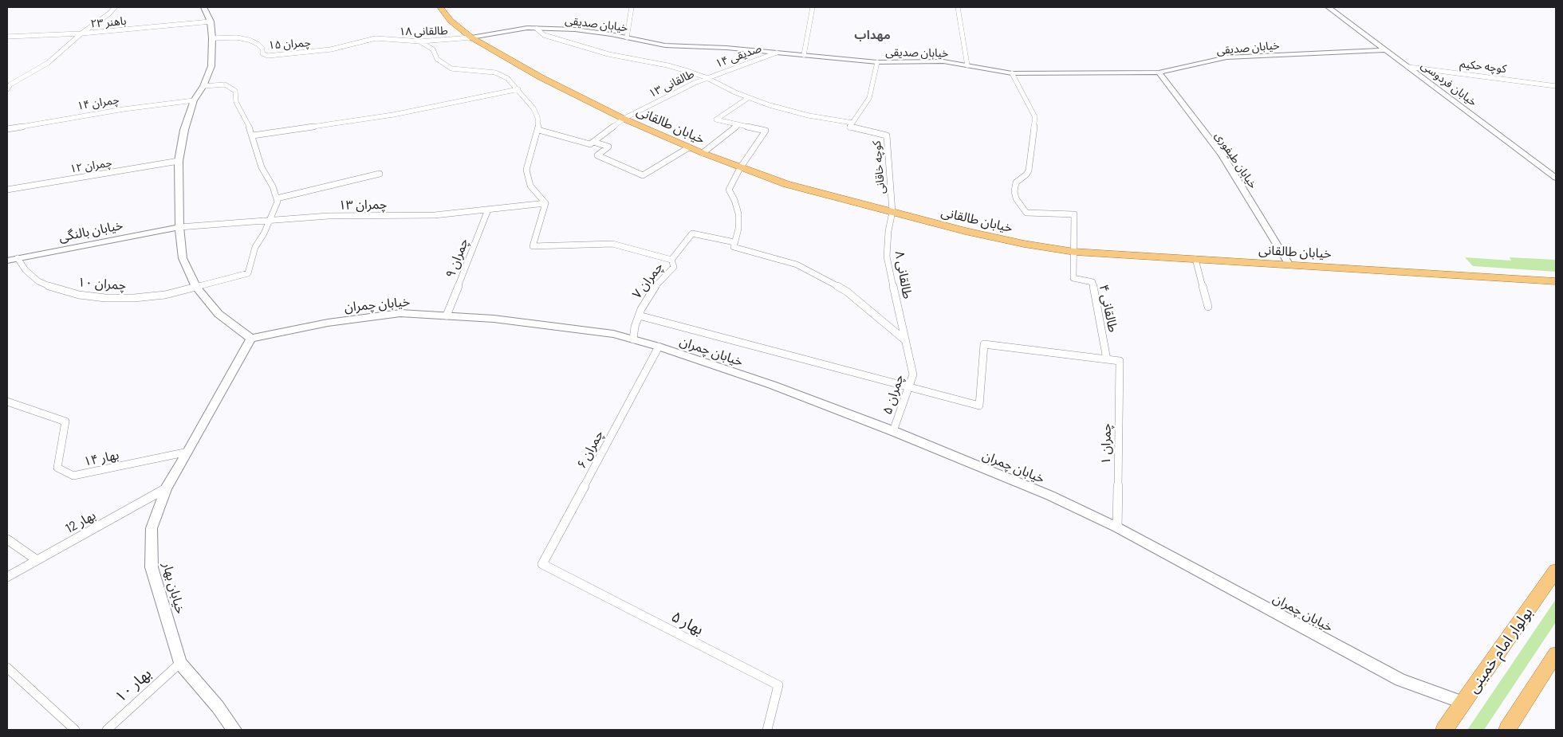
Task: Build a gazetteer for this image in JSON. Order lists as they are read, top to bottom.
{
  "streets": {
    "main road": ["خیابان طالقانی", "بولوار امام خمینی"],
    "street": [
      "باهنر ۲۳",
      "خیابان صدیقی",
      "طالقانی ۱۸",
      "چمران ۱۵",
      "صدیقی ۱۴",
      "کوچه حکیم",
      "طالقانی ۱۳",
      "خیابان فردوسی",
      "چمران ۱۴",
      "خیابان طیفوری",
      "چمران ۱۲",
      "کوچه خاقانی",
      "چمران ۱۳",
      "خیابان بالنگی",
      "چمران ۹",
      "طالقانی ۸",
      "چمران ۷",
      "چمران ۱۰",
      "خیابان چمران",
      "طالقانی ۴",
      "چمران ۵",
      "چمران ۱",
      "چمران ۶",
      "بهار ۱۴",
      "بهار 12",
      "خیابان بهار",
      "بهار ۵",
      "بهار ۱۰"
    ]
  },
  "crossings": [
    ["خیابان صدیقی", "طالقانی ۱۸"],
    ["خیابان صدیقی", "صدیقی ۱۴"],
    ["خیابان صدیقی", "خیابان فردوسی"],
    ["خیابان صدیقی", "خیابان طالقانی"],
    ["خیابان صدیقی", "خیابان طیفوری"],
    ["طالقانی ۱۸", "چمران ۱۵"],
    ["طالقانی ۱۸", "خیابان طالقانی"],
    ["صدیقی ۱۴", "طالقانی ۱۳"],
    ["کوچه حکیم", "خیابان فردوسی"],
    ["طالقانی ۱۳", "خیابان طالقانی"],
    ["خیابان طالقانی", "خیابان طیفوری"],
    ["خیابان طالقانی", "کوچه خاقانی"],
    ["خیابان طالقانی", "طالقانی ۸"],
    ["خیابان طالقانی", "طالقانی ۴"],
    ["کوچه خاقانی", "طالقانی ۸"],
    ["چمران ۱۳", "خیابان بالنگی"],
    ["چمران ۱۳", "چمران ۹"],
    ["چمران ۱۳", "چمران ۱۰"],
    ["خیابان بالنگی", "چمران ۱۰"],
    ["چمران ۹", "خیابان چمران"],
    ["طالقانی ۸", "چمران ۵"],
    ["چمران ۷", "خیابان چمران"],
    ["خیابان چمران", "چمران ۵"],
    ["خیابان چمران", "چمران ۱"],
    ["خیابان چمران", "چمران ۶"],
    ["خیابان چمران", "خیابان بهار"],
    ["خیابان چمران", "بولوار امام خمینی"],
    ["طالقانی ۴", "چمران ۱"],
    ["چمران ۶", "بهار ۵"],
    ["بهار ۱۴", "خیابان بهار"],
    ["بهار 12", "خیابان بهار"],
    ["خیابان بهار", "بهار ۱۰"]
  ],
  "districts": ["مهداب"]
}
